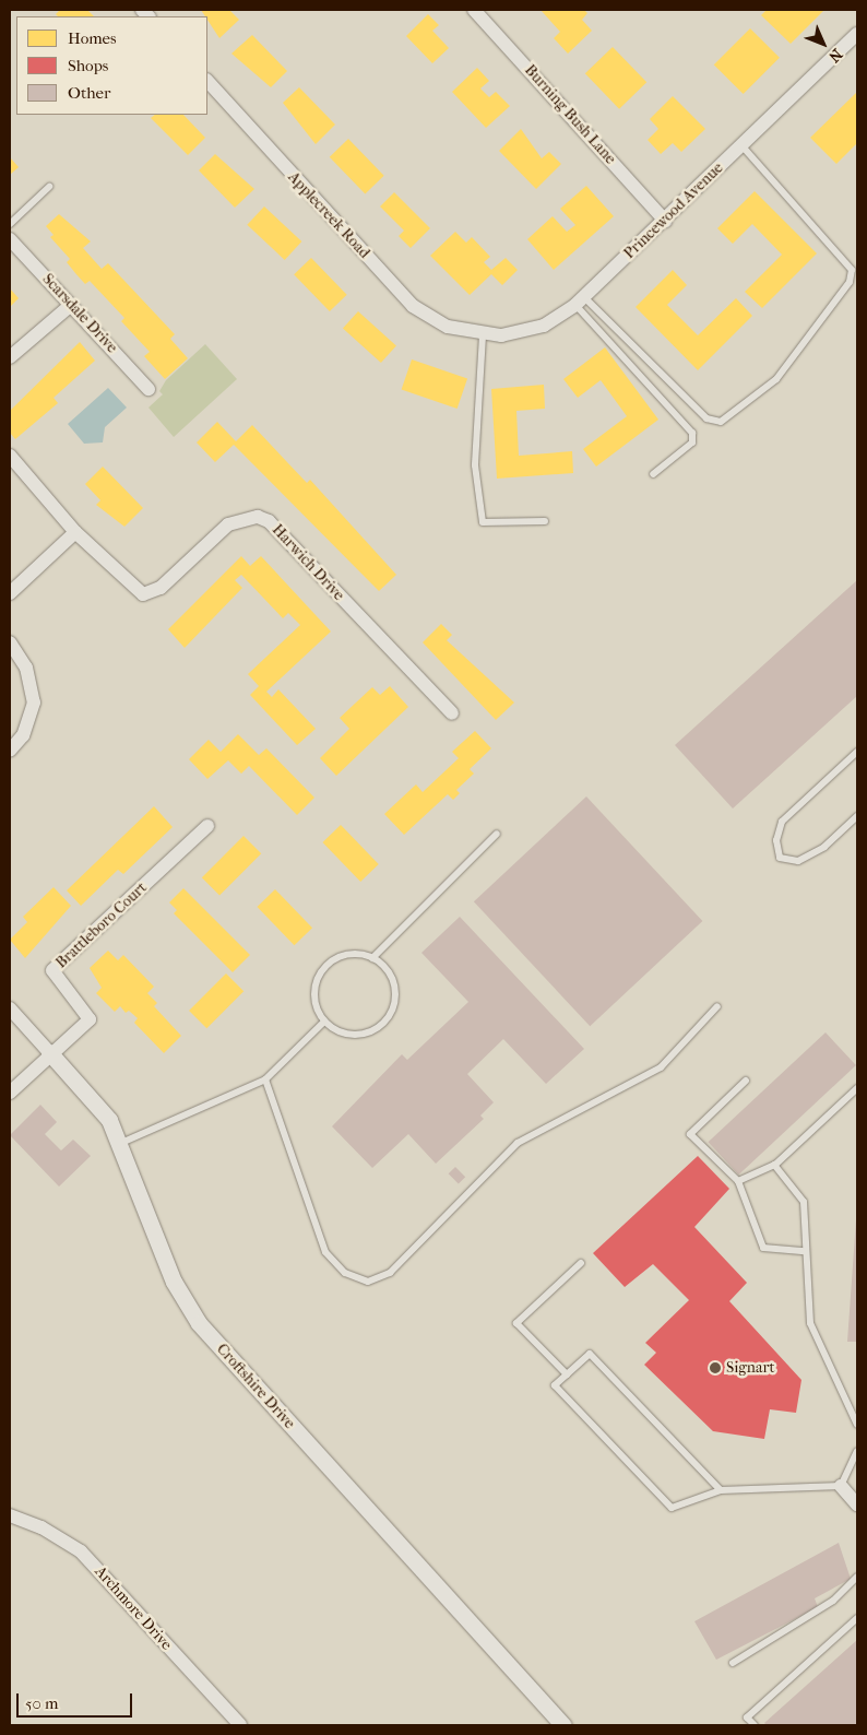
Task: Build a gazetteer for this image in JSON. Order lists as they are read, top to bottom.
{
  "streets": {
    "street": [
      "Burning Bush Lane",
      "Princewood Avenue",
      "Applecreek Road",
      "Scarsdale Drive",
      "Harwich Drive",
      "Brattleboro Court",
      "Croftshire Drive",
      "Archmore Drive"
    ]
  },
  "crossings": [
    ["Burning Bush Lane", "Princewood Avenue"],
    ["Princewood Avenue", "Applecreek Road"],
    ["Brattleboro Court", "Croftshire Drive"]
  ],
  "places": ["Signart"],
  "legend": ["Homes", "Shops", "Other"],
  "scale_bar": "50 m",
  "north": "bottom right"
}
